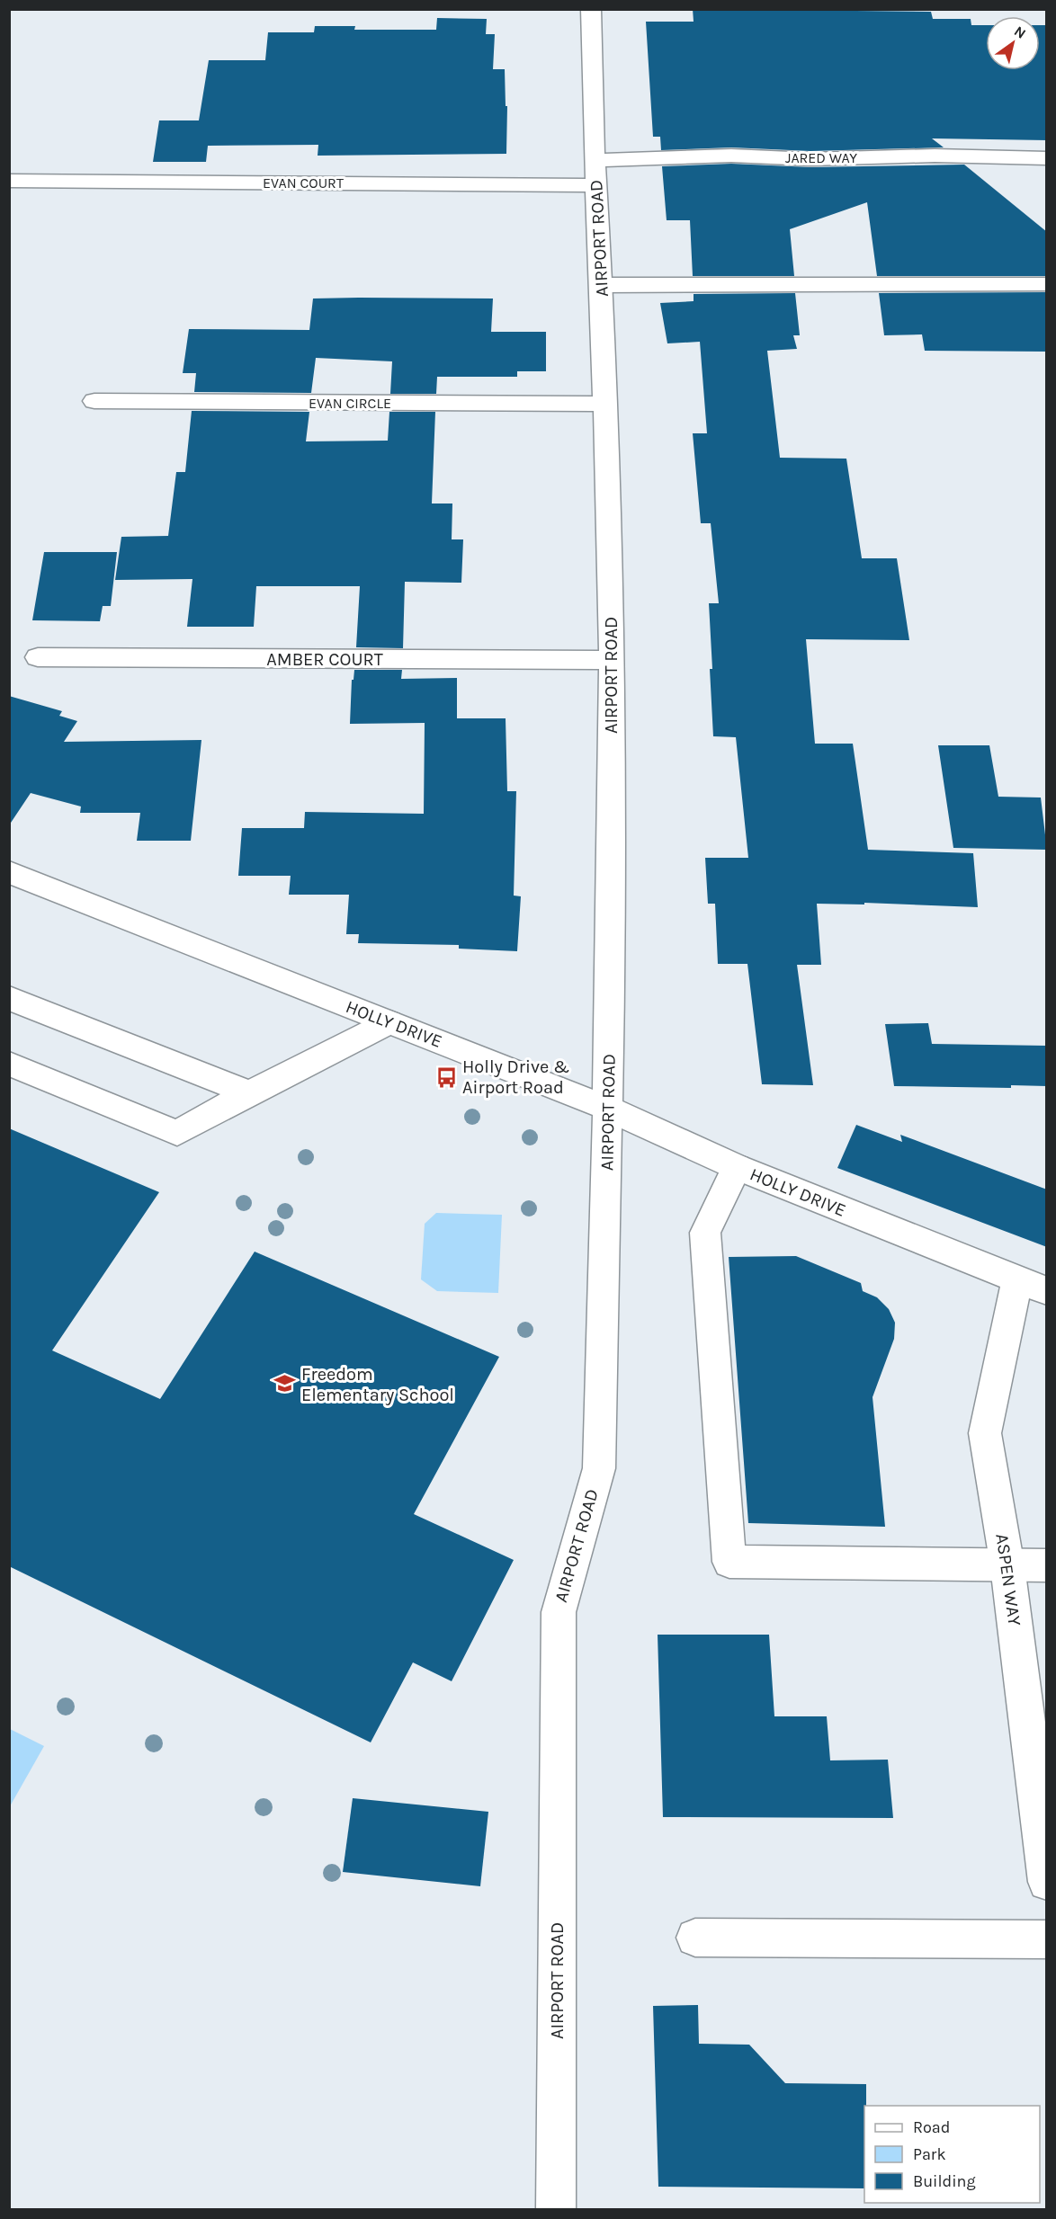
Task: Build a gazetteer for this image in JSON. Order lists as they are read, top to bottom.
{
  "streets": {
    "street": [
      "JARED WAY",
      "EVAN COURT",
      "AIRPORT ROAD",
      "EVAN CIRCLE",
      "AMBER COURT",
      "HOLLY DRIVE",
      "ASPEN WAY"
    ]
  },
  "crossings": [
    ["JARED WAY", "EVAN COURT"],
    ["JARED WAY", "AIRPORT ROAD"],
    ["EVAN COURT", "AIRPORT ROAD"],
    ["AIRPORT ROAD", "EVAN CIRCLE"],
    ["AIRPORT ROAD", "AMBER COURT"],
    ["AIRPORT ROAD", "HOLLY DRIVE"],
    ["HOLLY DRIVE", "ASPEN WAY"]
  ],
  "places": {
    "bus stop": ["Holly Drive & Airport Road"],
    "school or university": ["Freedom Elementary School"]
  },
  "legend": ["Road", "Park", "Building"],
  "north": "top right"
}
